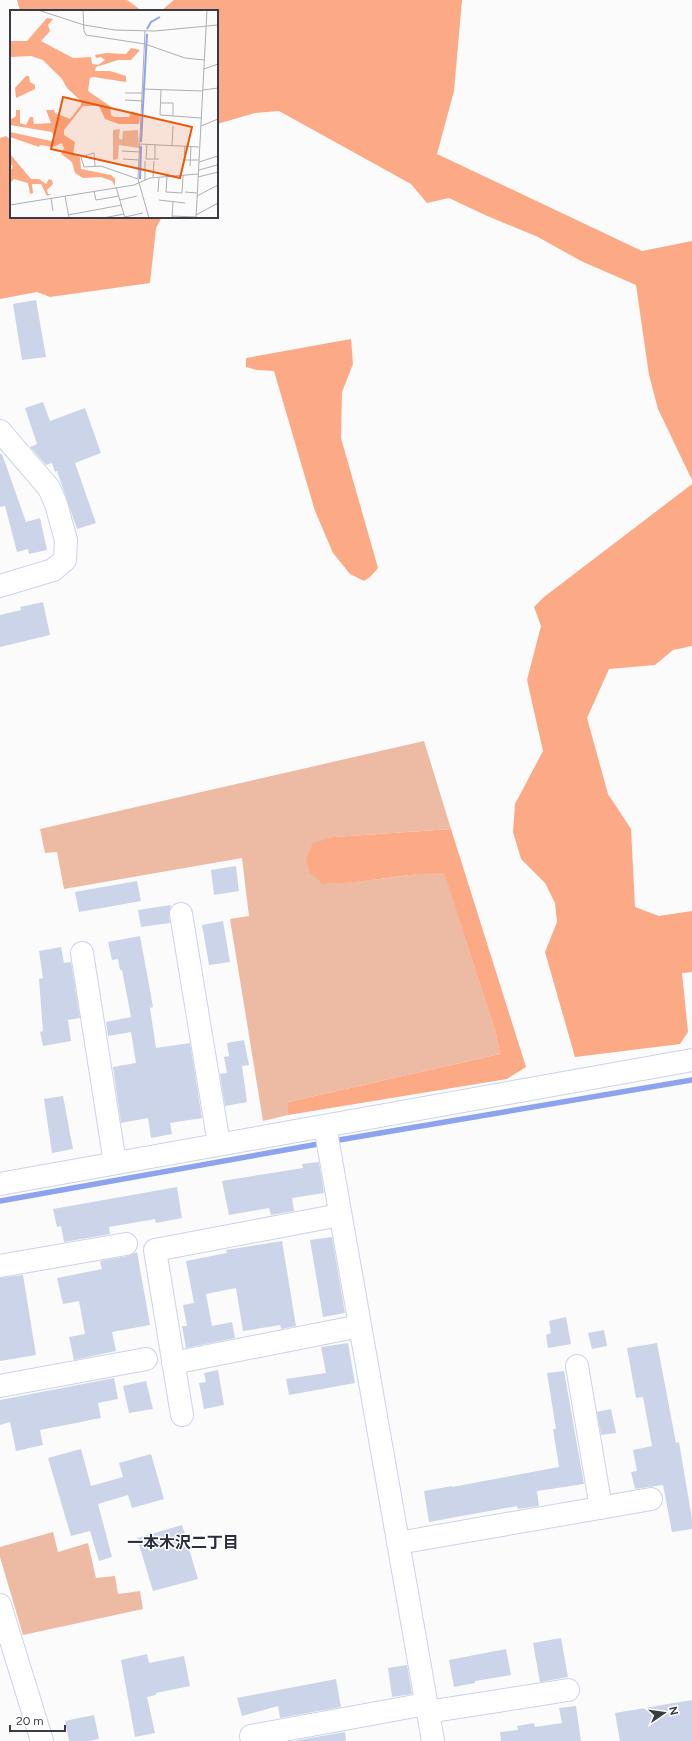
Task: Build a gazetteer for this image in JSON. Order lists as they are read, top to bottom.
{
  "districts": ["一本木沢二丁目"],
  "scale_bar": "20 m",
  "north": "right"
}
